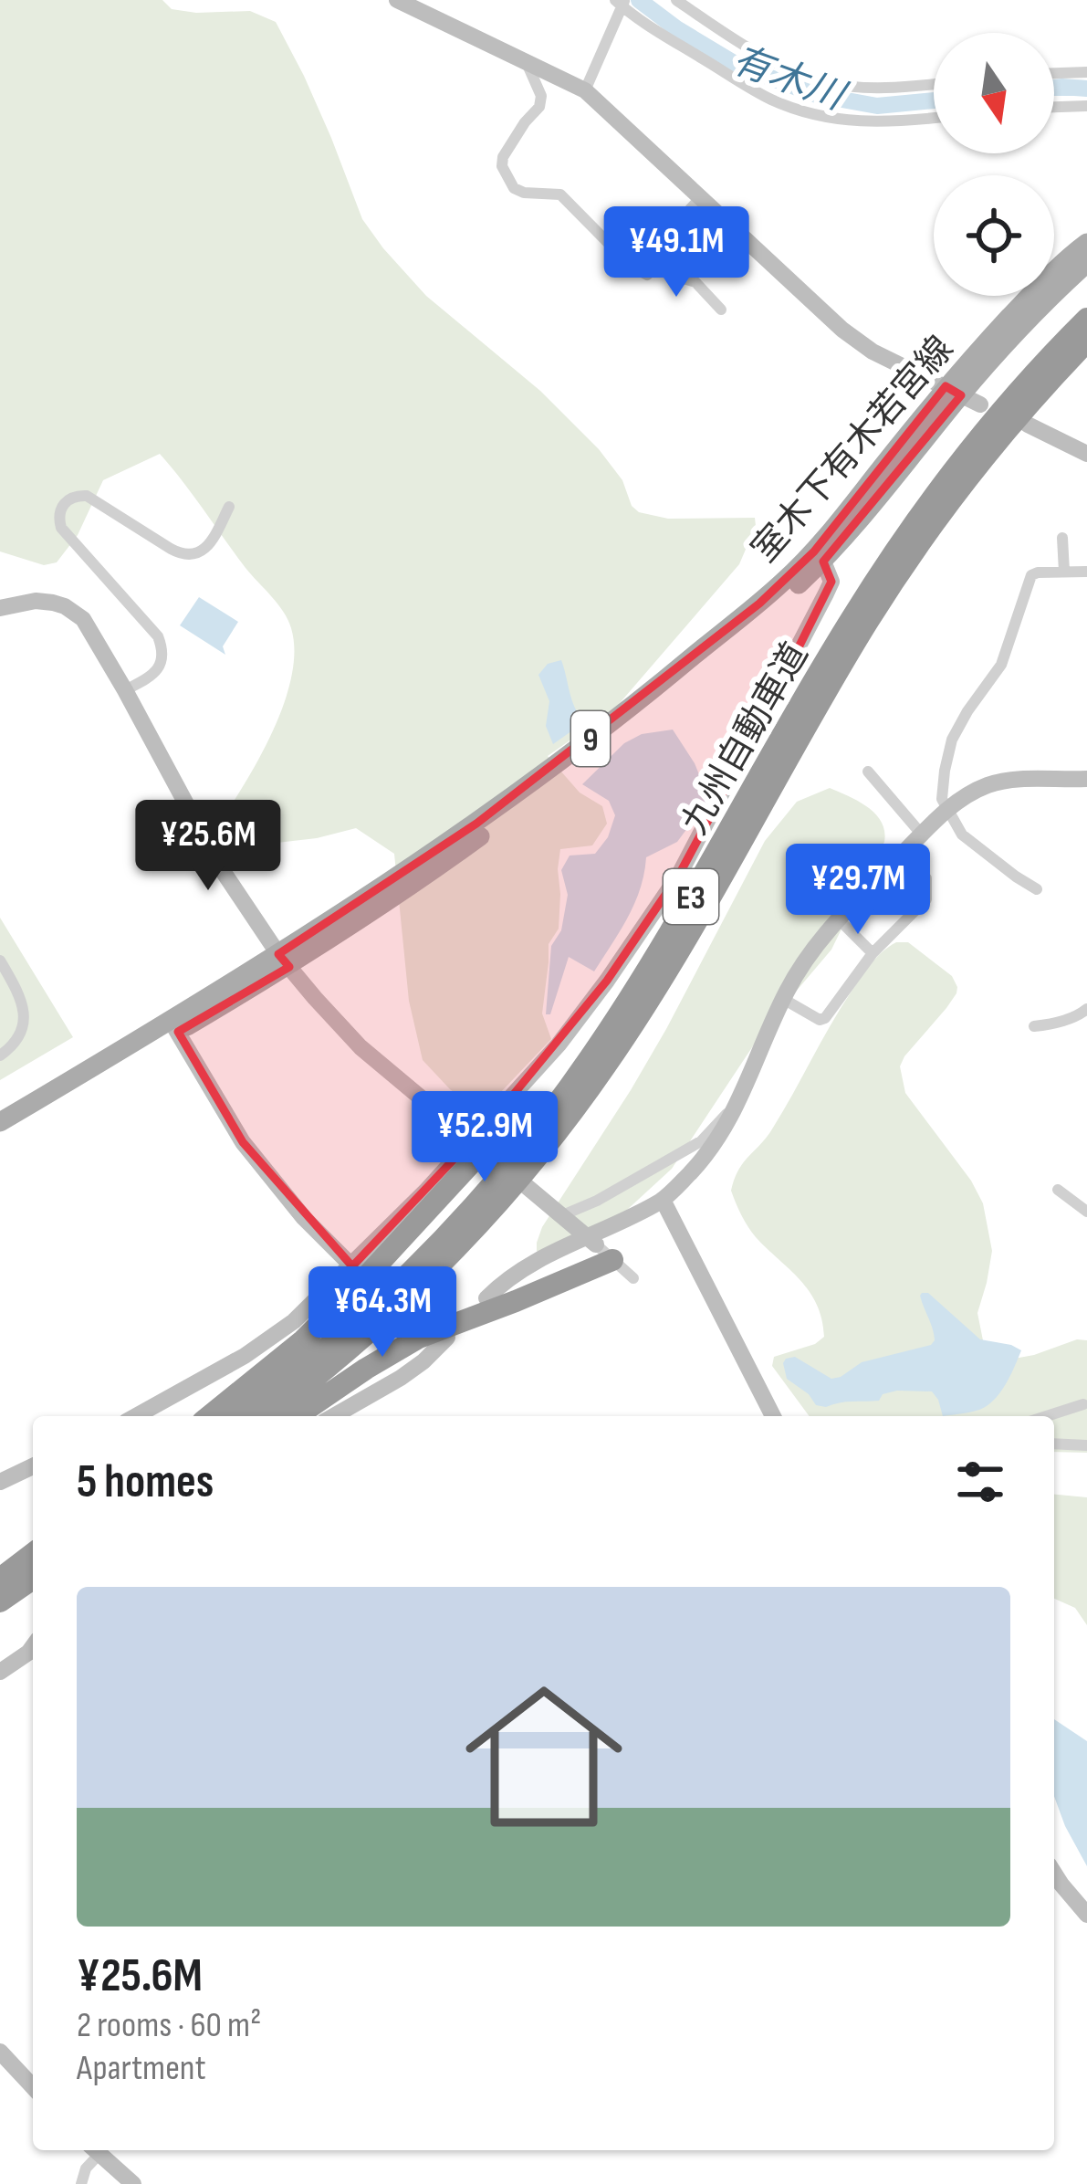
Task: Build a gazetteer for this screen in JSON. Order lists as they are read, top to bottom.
{
  "streets": {
    "highway": ["九州自動車道", "E3"],
    "main road": ["室木下有木若宮線", "9"]
  },
  "water": ["有木川"],
  "north": "bottom",
  "page": {
    "price": [
      "¥49.1M",
      "¥25.6M",
      "¥29.7M",
      "¥52.9M",
      "¥64.3M"
    ],
    "heading": "5 homes",
    "list": [
      {
        "name": "¥25.6M",
        "note": "2 rooms · 60 m² · Apartment"
      }
    ]
  }
}
